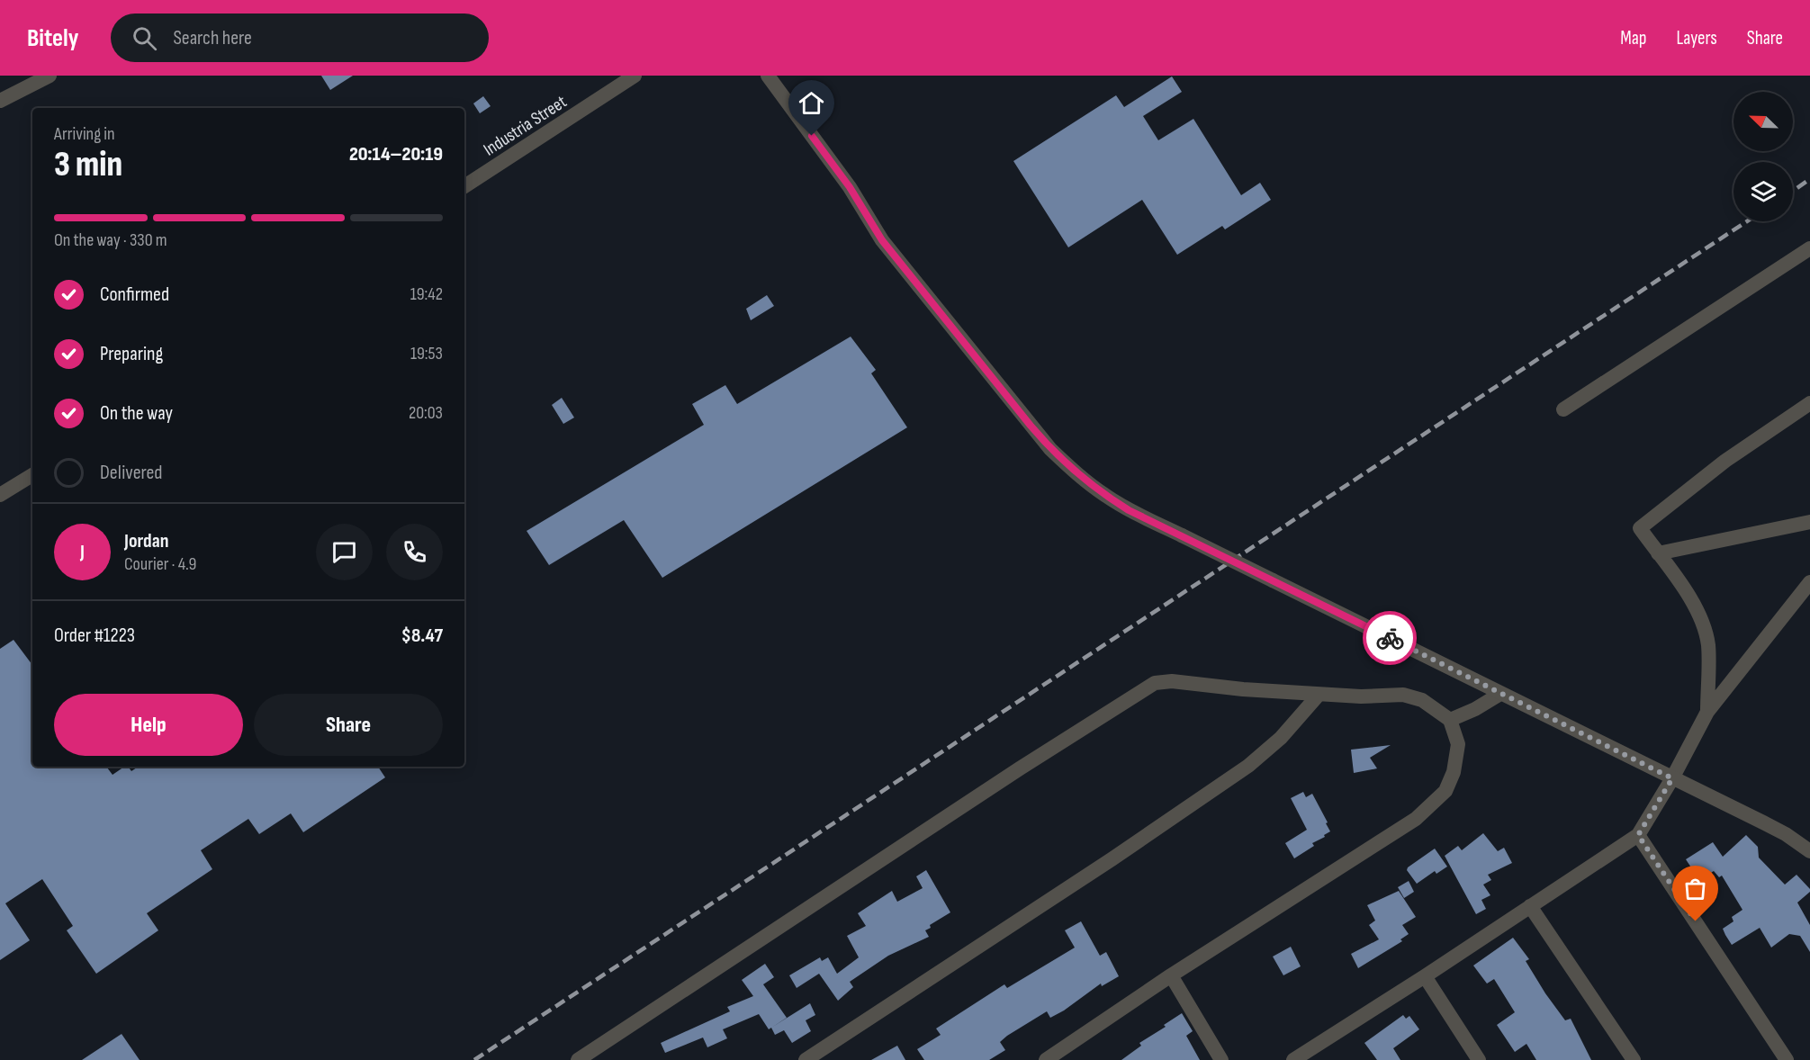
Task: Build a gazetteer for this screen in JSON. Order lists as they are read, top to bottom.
{
  "streets": {
    "street": ["Industria Street"]
  },
  "north": "top left",
  "page": {
    "header": "Bitely",
    "search": "Search here",
    "nav": ["Map", "Layers", "Share"],
    "heading": ["3 min", "Arriving in", "20:14–20:19"],
    "panel": [
      "Jordan",
      "Courier · 4.9",
      "Order #1223",
      "$8.47"
    ],
    "bar": "On the way · 330 m",
    "list": [
      ["Confirmed", "19:42"],
      ["Preparing", "19:53"],
      ["On the way", "20:03"],
      "Delivered"
    ],
    "round": "J",
    "buttons": ["Help", "Share"]
  }
}
